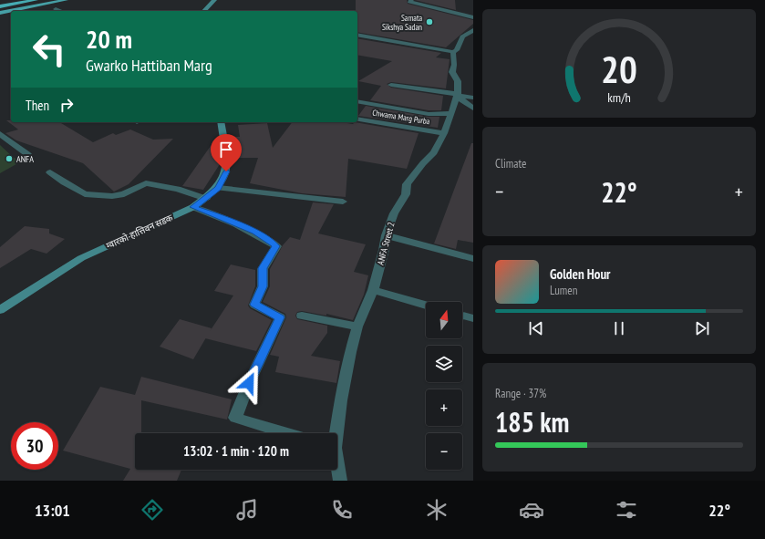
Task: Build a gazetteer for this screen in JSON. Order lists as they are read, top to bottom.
{
  "streets": {
    "main road": ["ग्वारको-हात्तिवन सडक"],
    "street": ["Chwama Marg Purba", "ANFA Street 2"]
  },
  "crossings": [
    ["Chwama Marg Purba", "ANFA Street 2"]
  ],
  "places": ["Samata Sikshya Sadan", "ANFA"],
  "north": "top",
  "page": {
    "turn": ["20 m", "Gwarko Hattiban Marg"],
    "then": "Then",
    "tile": [
      "Climate",
      ["Range · 37%", "185 km"]
    ],
    "heat": ["−", "22°", "+"],
    "song": ["Golden Hour", "Lumen"],
    "map_buttons": ["+", "−"],
    "limit": "30",
    "trip": "13:02 · 1 min · 120 m",
    "tabs": ["13:01", "22°"],
    "gauge": ["20", "km/h"]
  }
}
